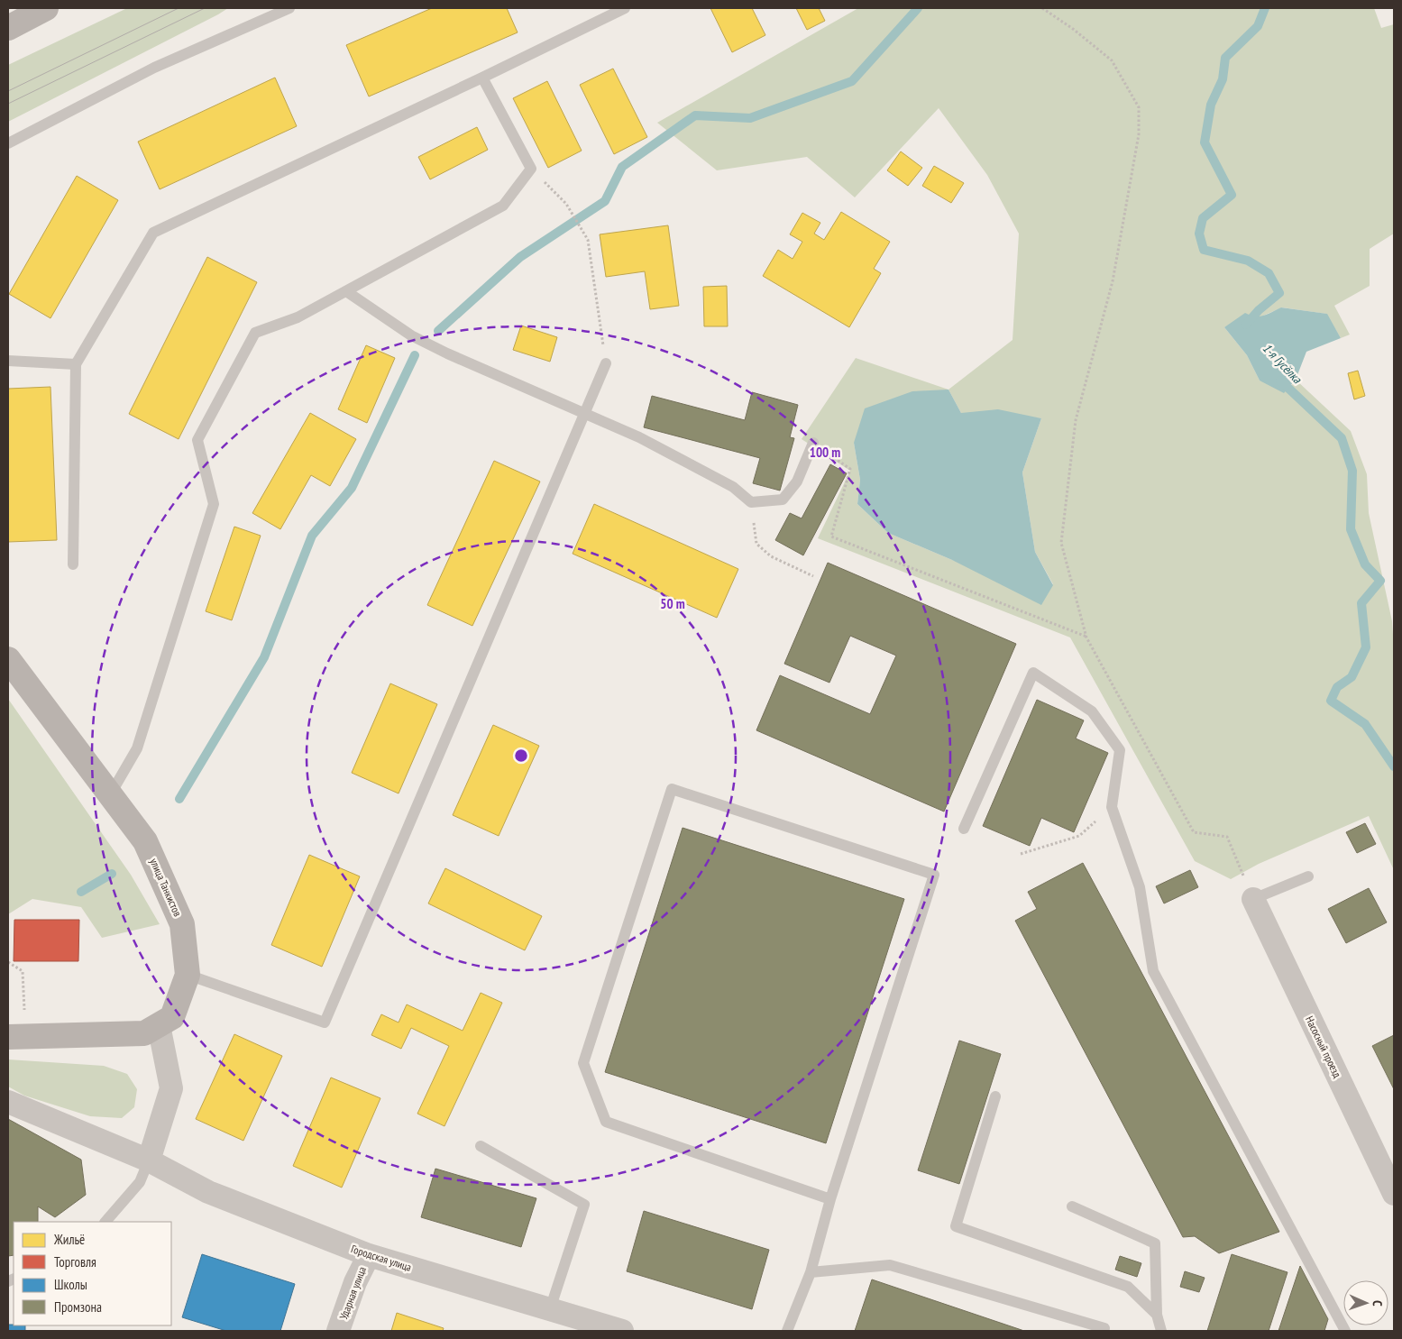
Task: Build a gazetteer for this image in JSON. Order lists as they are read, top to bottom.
{
  "streets": {
    "main road": ["улица Танкистов"],
    "street": ["Насосный проезд", "Городская улица", "Ударная улица"]
  },
  "crossings": [
    ["Городская улица", "Ударная улица"]
  ],
  "water": ["1-я Гусёлка"],
  "legend": [
    "Жильё",
    "Торговля",
    "Школы",
    "Промзона"
  ],
  "north": "right",
  "rings": ["100 m", "50 m"]
}
